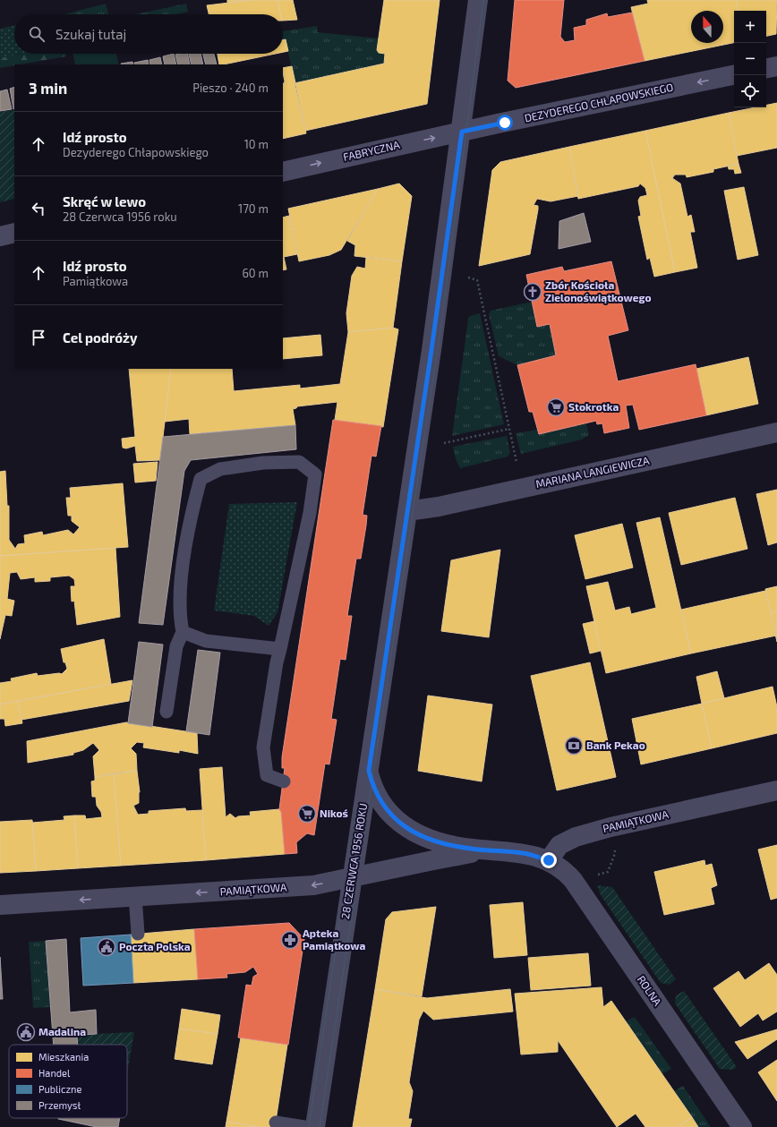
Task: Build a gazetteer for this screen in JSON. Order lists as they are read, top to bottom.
{
  "streets": {
    "street": [
      "DEZYDEREGO CHŁAPOWSKIEGO",
      "FABRYCZNA",
      "MARIANA LANGIEWICZA",
      "PAMIĄTKOWA",
      "28 CZERWCA 1956 ROKU",
      "ROLNA"
    ]
  },
  "crossings": [
    ["DEZYDEREGO CHŁAPOWSKIEGO", "FABRYCZNA"],
    ["DEZYDEREGO CHŁAPOWSKIEGO", "28 CZERWCA 1956 ROKU"],
    ["FABRYCZNA", "28 CZERWCA 1956 ROKU"],
    ["MARIANA LANGIEWICZA", "28 CZERWCA 1956 ROKU"],
    ["PAMIĄTKOWA", "28 CZERWCA 1956 ROKU"],
    ["PAMIĄTKOWA", "ROLNA"]
  ],
  "one_way": ["DEZYDEREGO CHŁAPOWSKIEGO", "FABRYCZNA", "PAMIĄTKOWA"],
  "places": {
    "church": ["Zbór Kościoła Zielonoświątkowego"],
    "supermarket": ["Stokrotka", "Nikoś"],
    "bank": ["Bank Pekao"],
    "pharmacy": ["Apteka Pamiątkowa"],
    "public building": ["Poczta Polska", "Madalina"]
  },
  "legend": [
    "Mieszkania",
    "Handel",
    "Publiczne",
    "Przemysł"
  ],
  "north": "top",
  "page": {
    "map_buttons": ["+", "−"],
    "search": "Szukaj tutaj",
    "heading": ["3 min", "Pieszo · 240 m"],
    "list": [
      ["Idź prosto", "Dezyderego Chłapowskiego", "10 m"],
      ["Skręć w lewo", "28 Czerwca 1956 roku", "170 m"],
      ["Idź prosto", "Pamiątkowa", "60 m"],
      "Cel podróży"
    ]
  }
}
